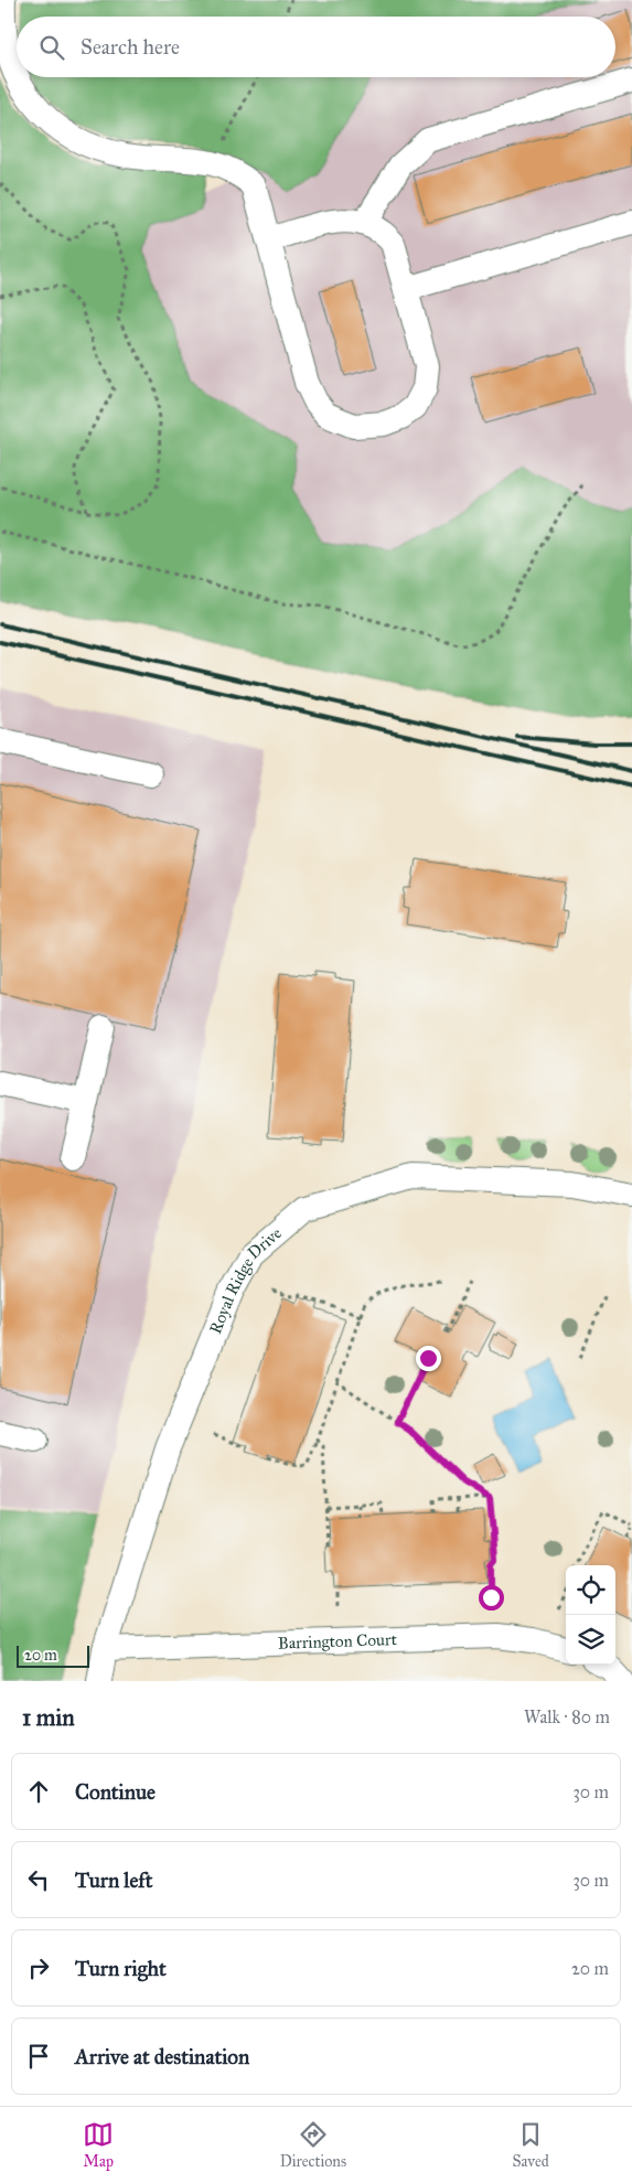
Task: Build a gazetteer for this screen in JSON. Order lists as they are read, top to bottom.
{
  "streets": {
    "street": ["Royal Ridge Drive", "Barrington Court"]
  },
  "crossings": [
    ["Royal Ridge Drive", "Barrington Court"]
  ],
  "scale_bar": "20 m",
  "page": {
    "search": "Search here",
    "scale": "20 m",
    "heading": ["1 min", "Walk · 80 m"],
    "list": [
      ["Continue", "30 m"],
      ["Turn left", "30 m"],
      ["Turn right", "20 m"],
      "Arrive at destination"
    ],
    "nav": ["Map", "Directions", "Saved"]
  }
}
